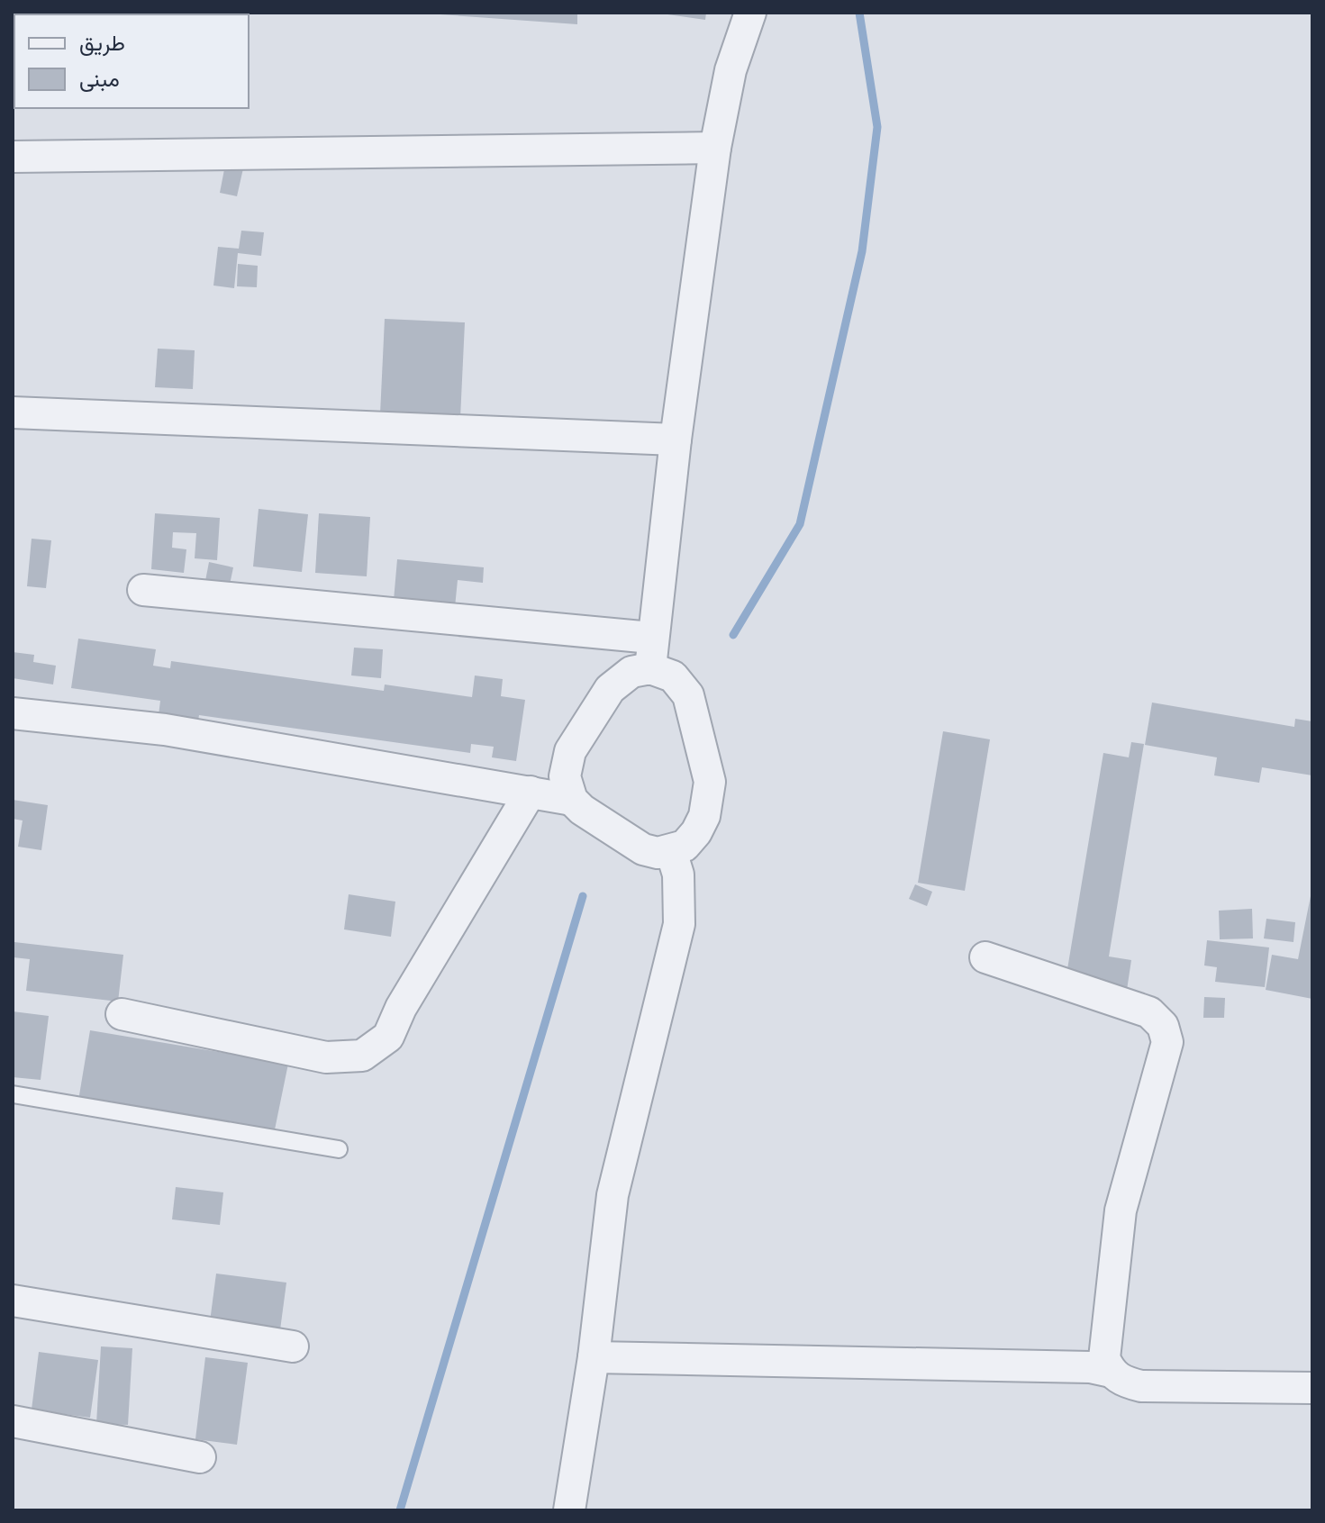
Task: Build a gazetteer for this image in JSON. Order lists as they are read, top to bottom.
{
  "legend": ["طريق", "مبنى"]
}
